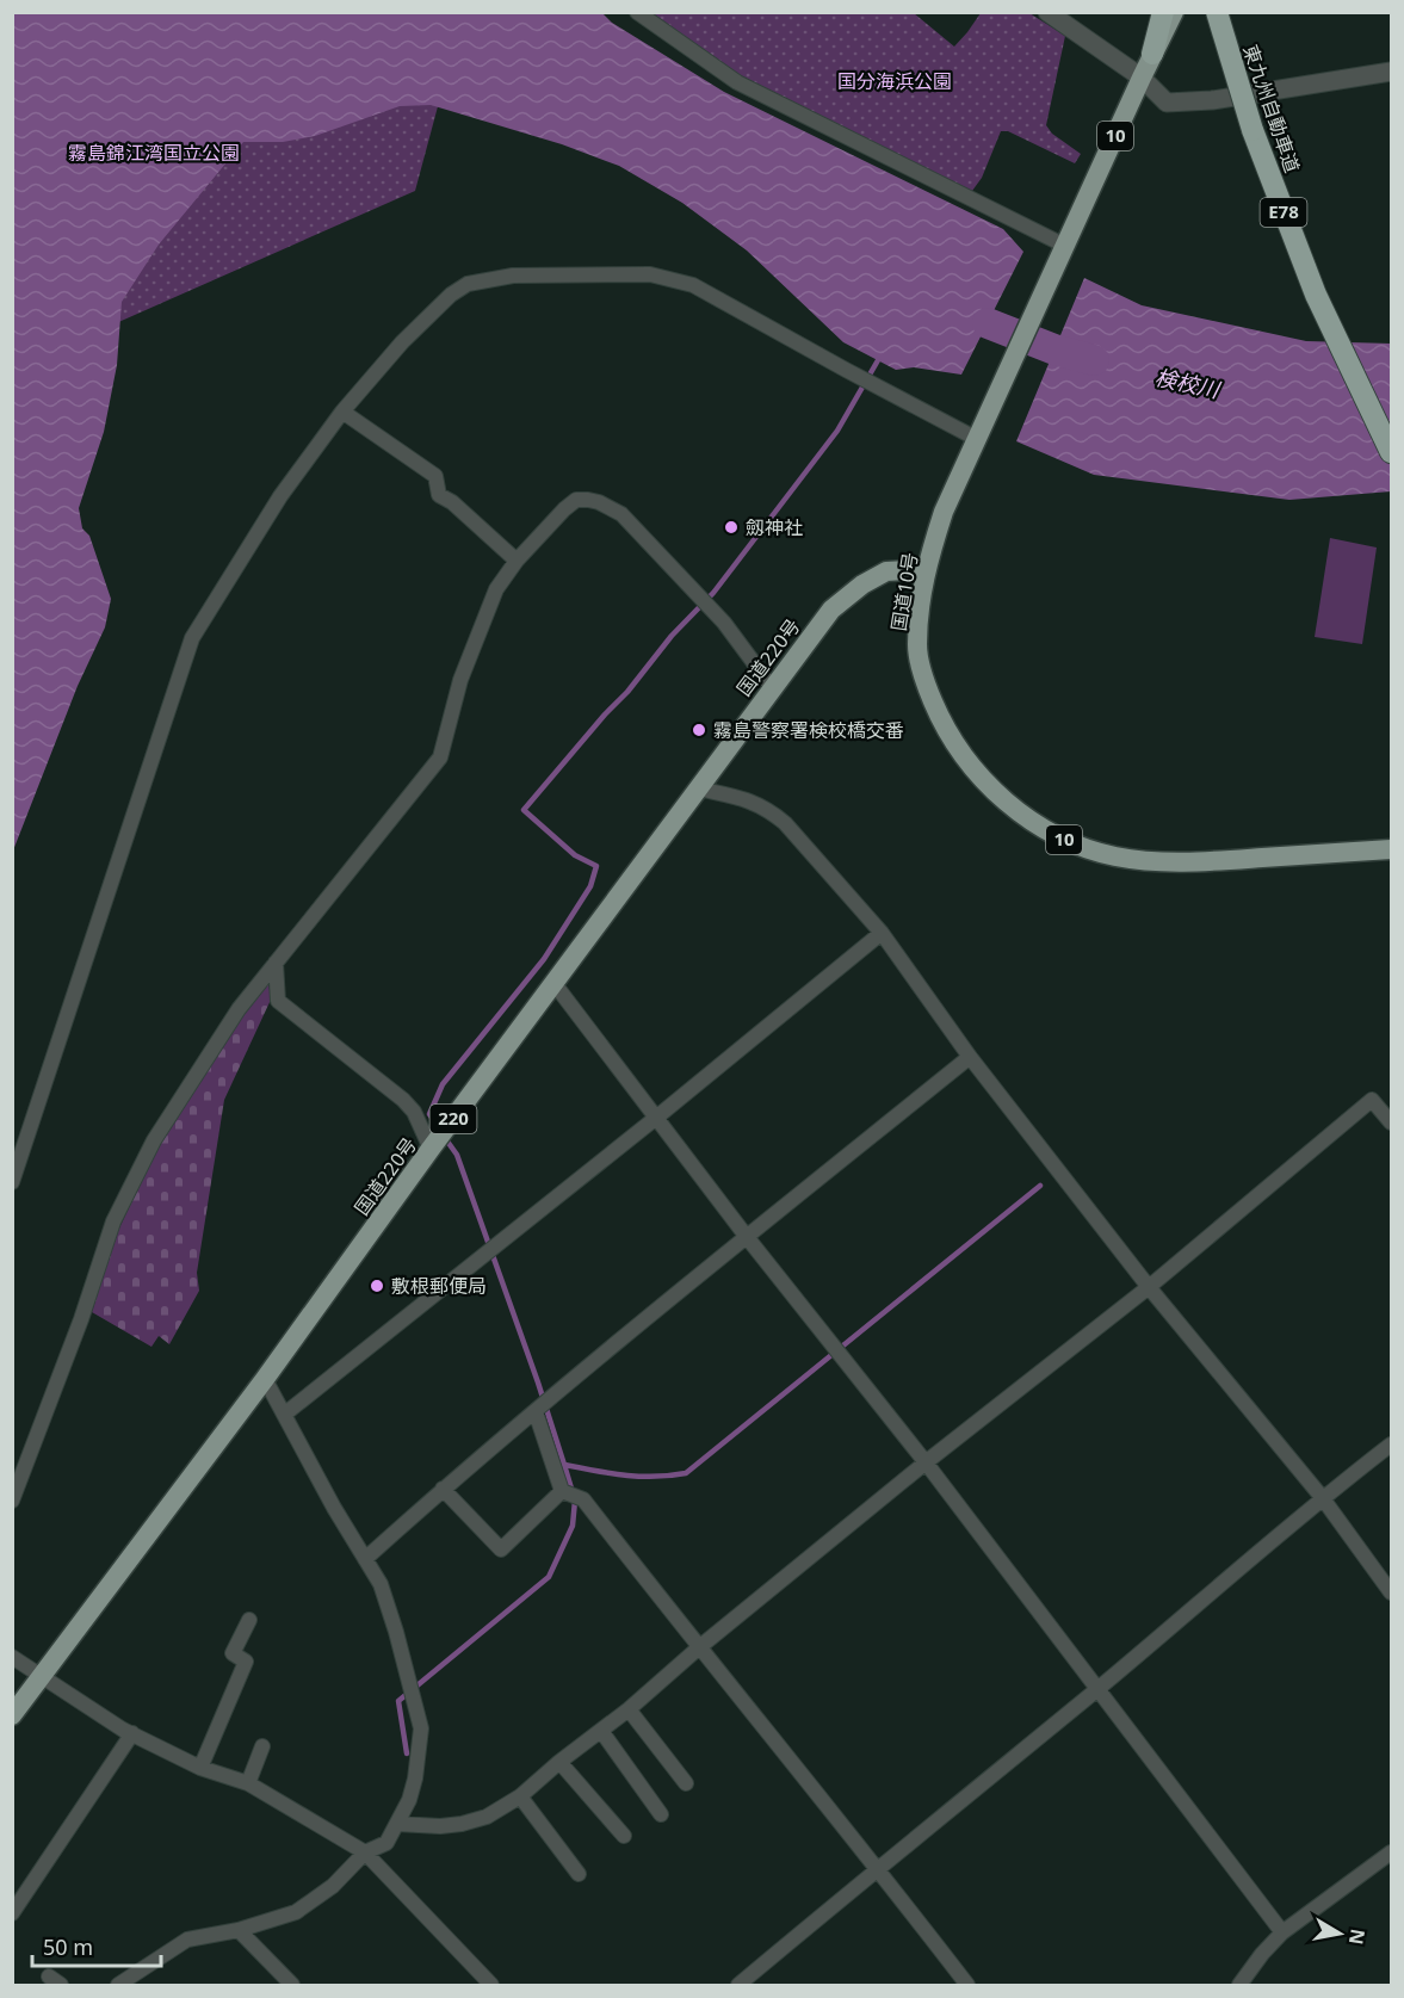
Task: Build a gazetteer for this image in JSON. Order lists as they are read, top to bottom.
{
  "streets": {
    "highway": [
      "東九州自動車道",
      "10",
      "E78",
      "国道10号",
      "国道220号",
      "220"
    ]
  },
  "crossings": [
    ["国道10号", "国道220号"]
  ],
  "water": ["検校川"],
  "parks": ["国分海浜公園", "霧島錦江湾国立公園"],
  "places": ["劔神社", "霧島警察署検校橋交番", "敷根郵便局"],
  "scale_bar": "50 m",
  "north": "right"
}
